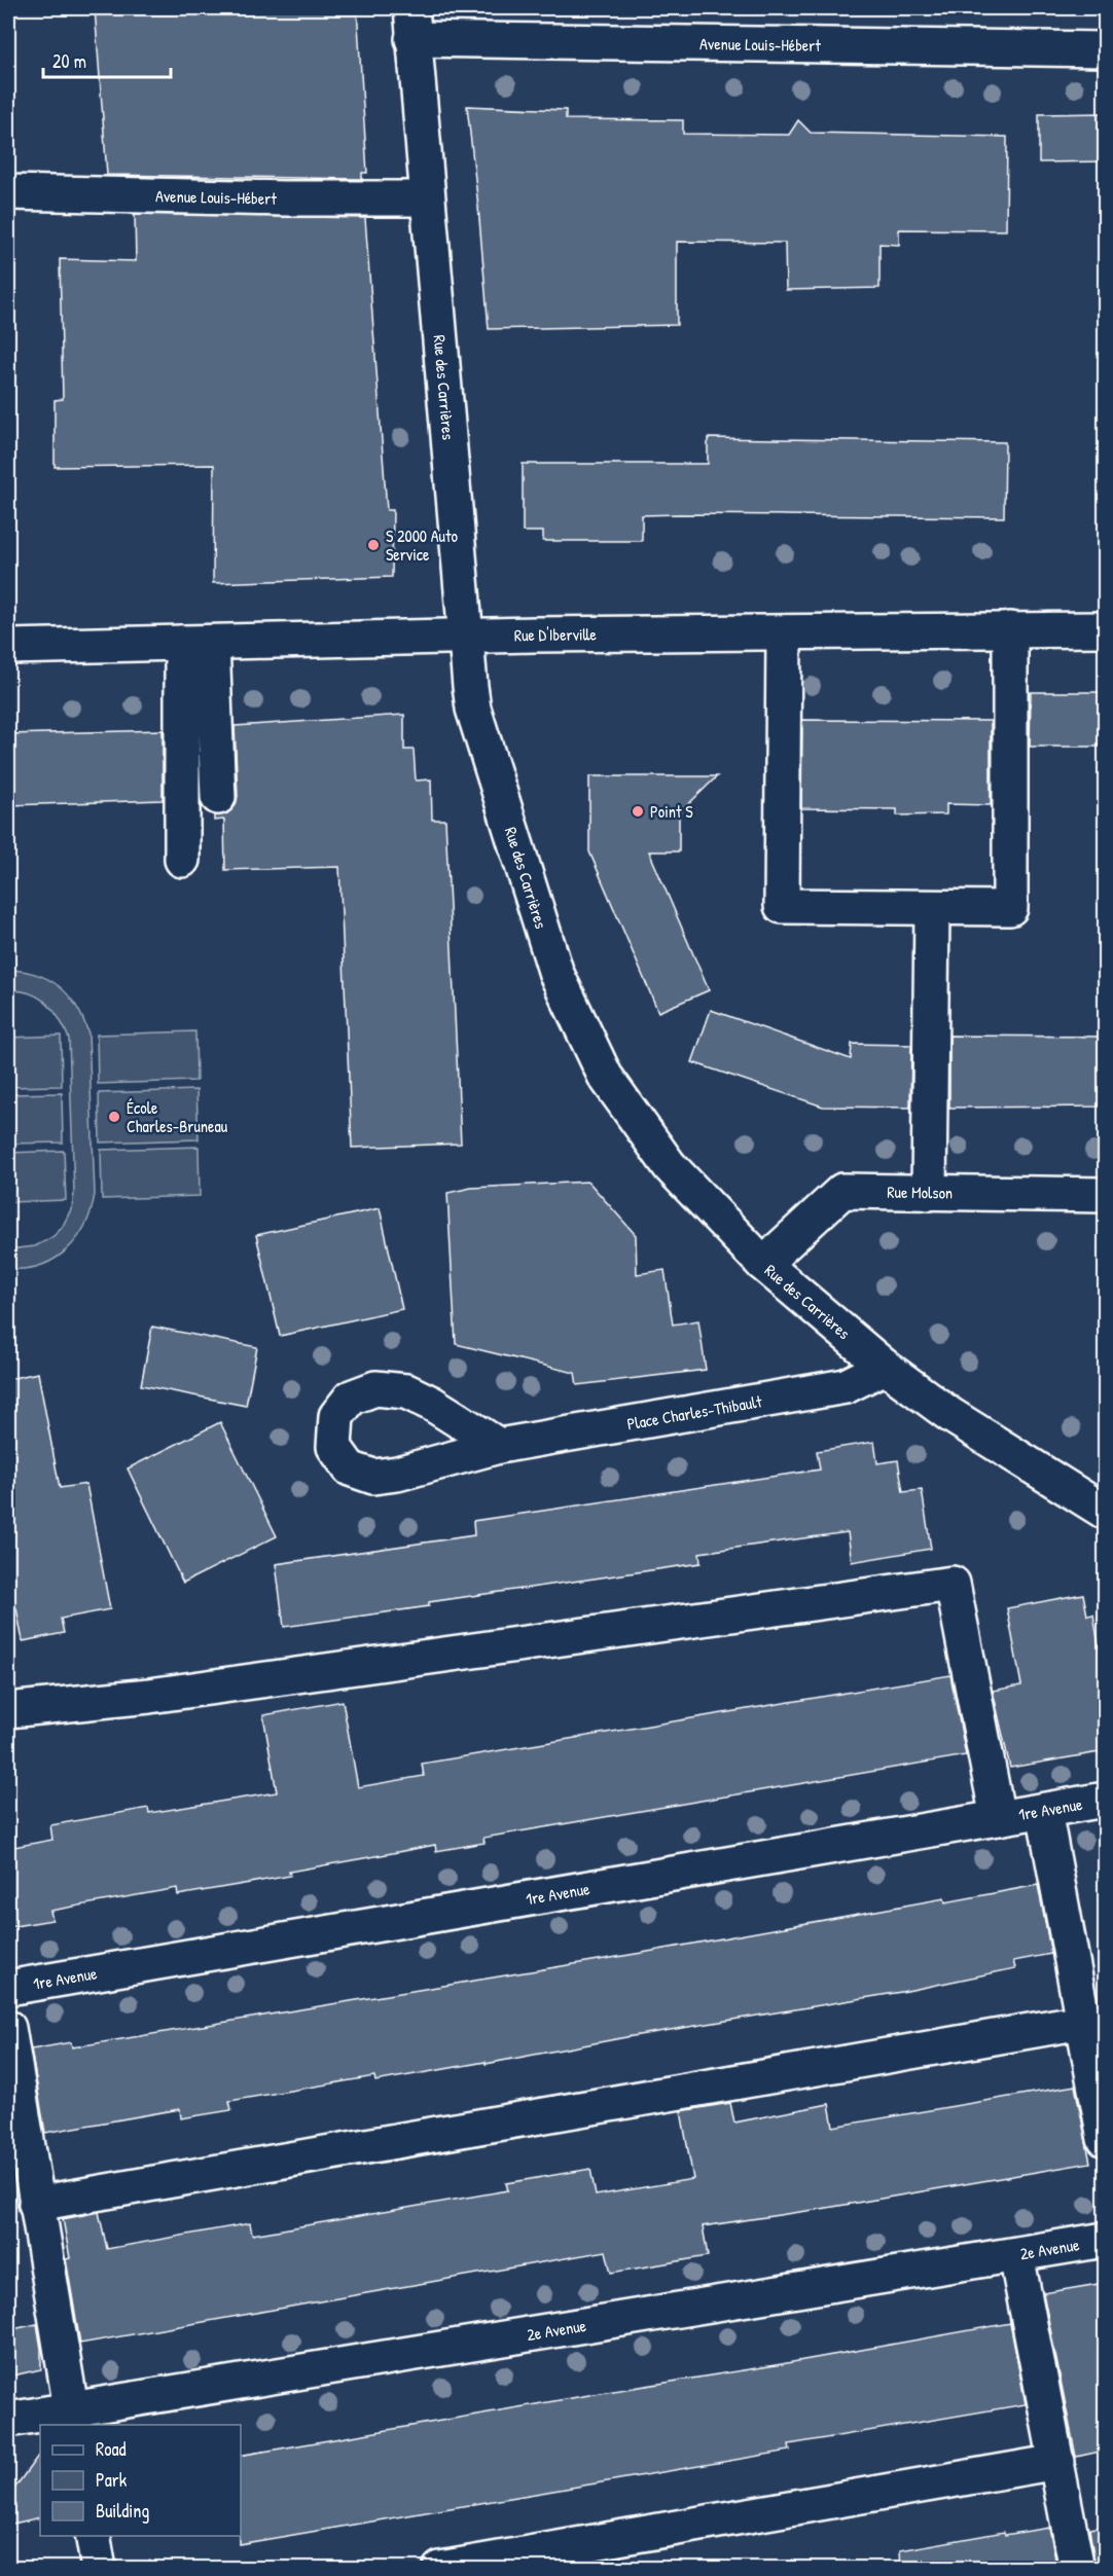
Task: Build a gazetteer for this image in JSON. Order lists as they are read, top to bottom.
{
  "streets": {
    "street": [
      "Avenue Louis-Hébert",
      "Rue des Carrières",
      "Rue D'Iberville",
      "Rue Molson",
      "Place Charles-Thibault",
      "1re Avenue",
      "2e Avenue"
    ]
  },
  "crossings": [
    ["Avenue Louis-Hébert", "Rue des Carrières"],
    ["Rue des Carrières", "Rue D'Iberville"],
    ["Rue des Carrières", "Rue Molson"],
    ["Rue des Carrières", "Place Charles-Thibault"]
  ],
  "places": ["S 2000 Auto Service", "Point S", "École Charles-Bruneau"],
  "legend": ["Road", "Park", "Building"],
  "scale_bar": "20 m"
}
